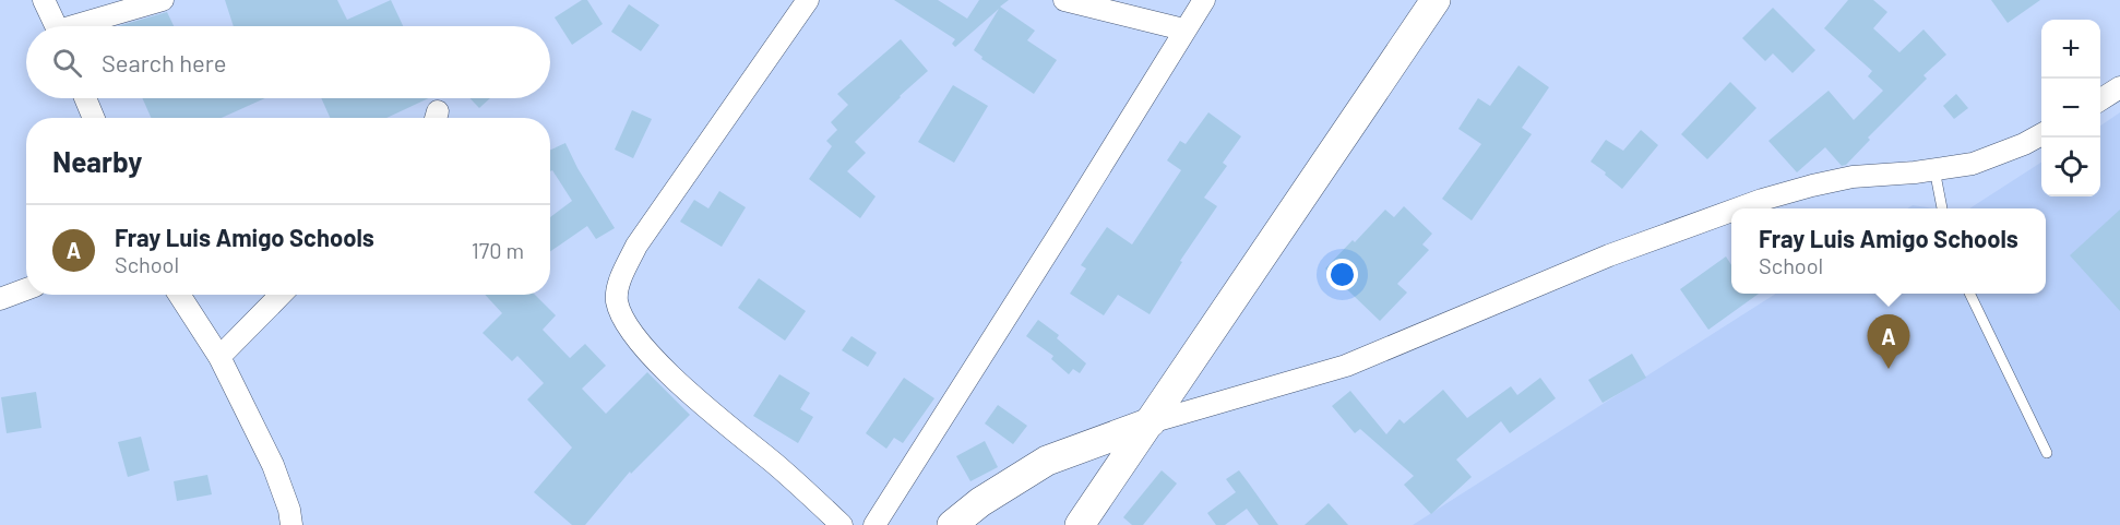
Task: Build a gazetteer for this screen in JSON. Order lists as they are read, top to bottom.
{
  "page": {
    "map_buttons": ["+", "−"],
    "search": "Search here",
    "heading": "Nearby",
    "list": [
      {
        "mark": "A",
        "name": "Fray Luis Amigo Schools",
        "note": "School",
        "value": "170 m"
      }
    ],
    "popup": ["Fray Luis Amigo Schools", "School"],
    "pins": "A"
  }
}
